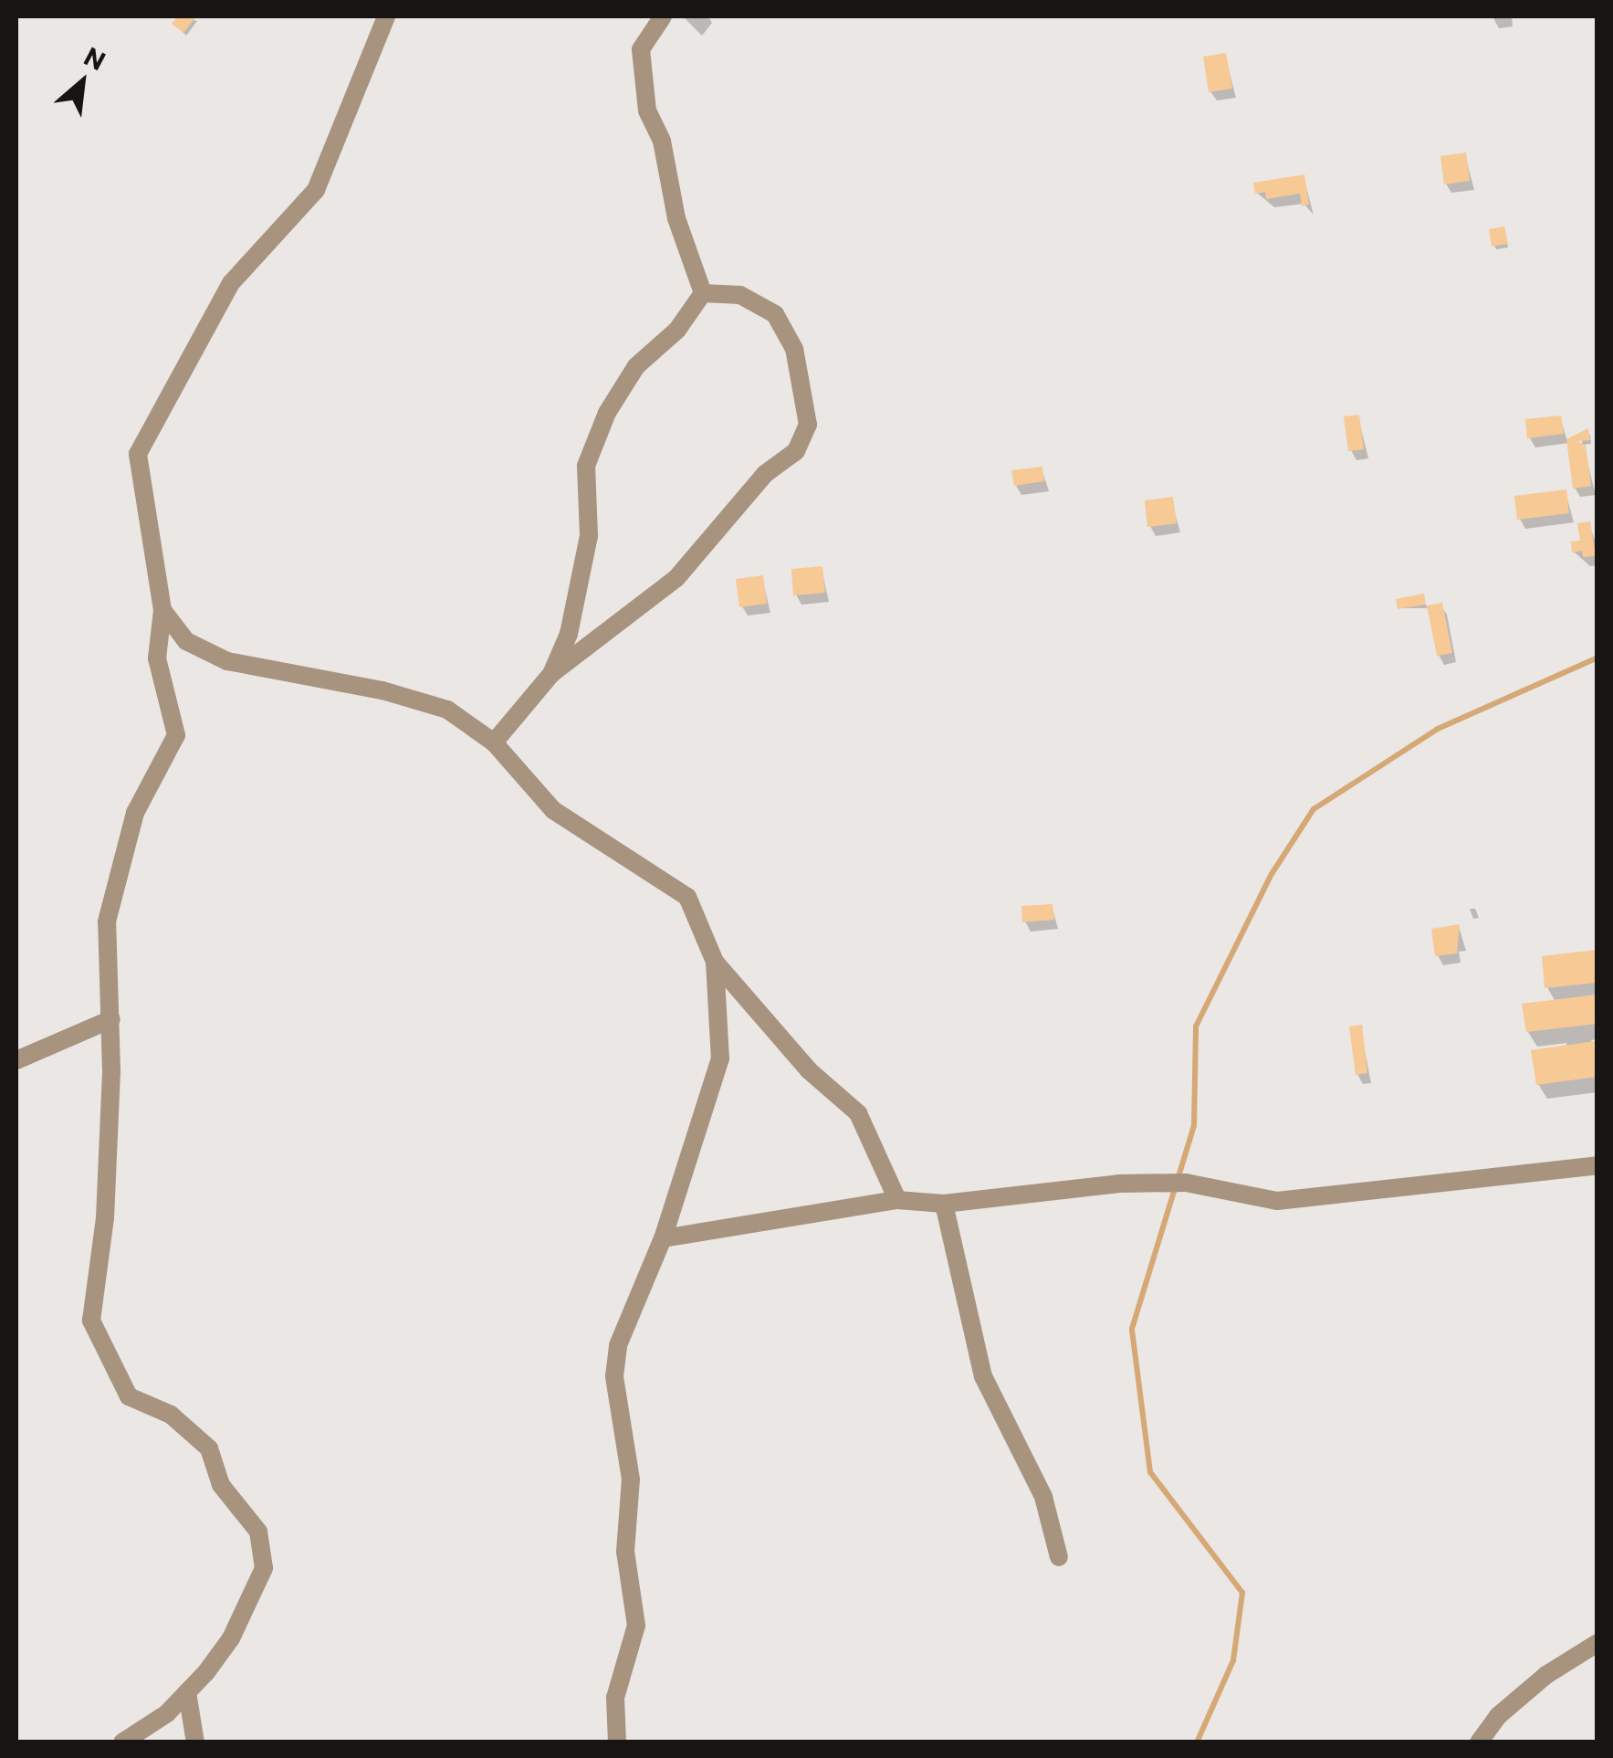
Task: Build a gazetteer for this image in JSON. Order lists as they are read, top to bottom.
{
  "north": "top right"
}
